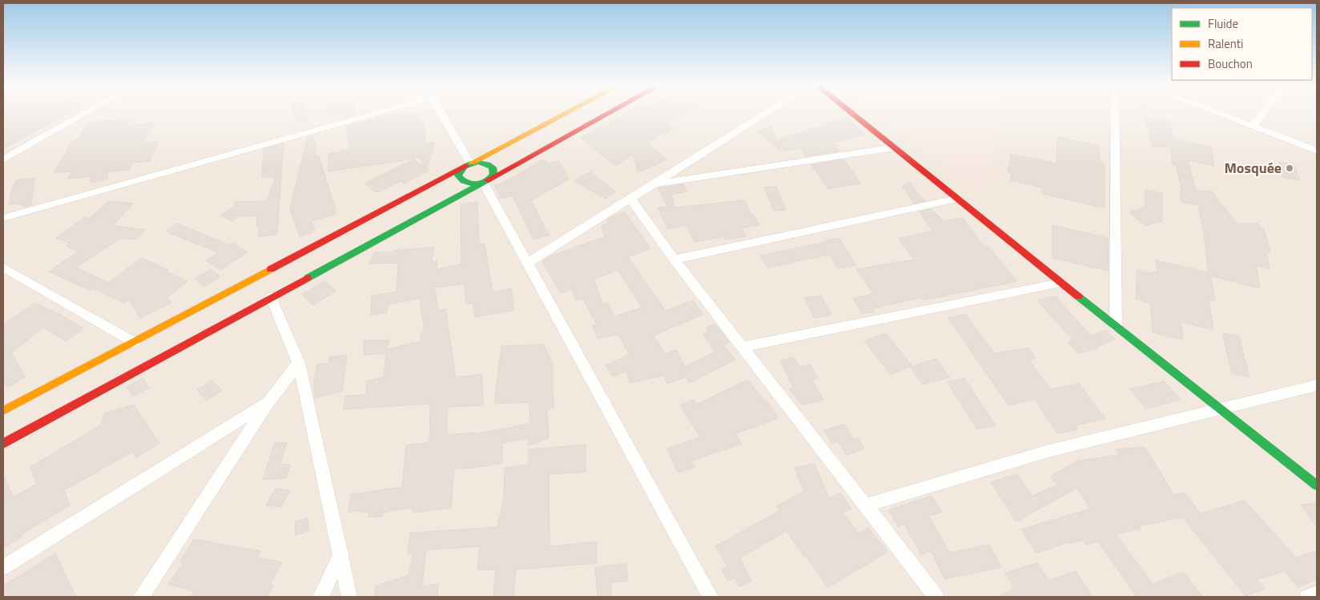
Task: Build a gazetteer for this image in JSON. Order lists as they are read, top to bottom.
{
  "places": ["Mosquée"],
  "legend": ["Fluide", "Ralenti", "Bouchon"]
}
